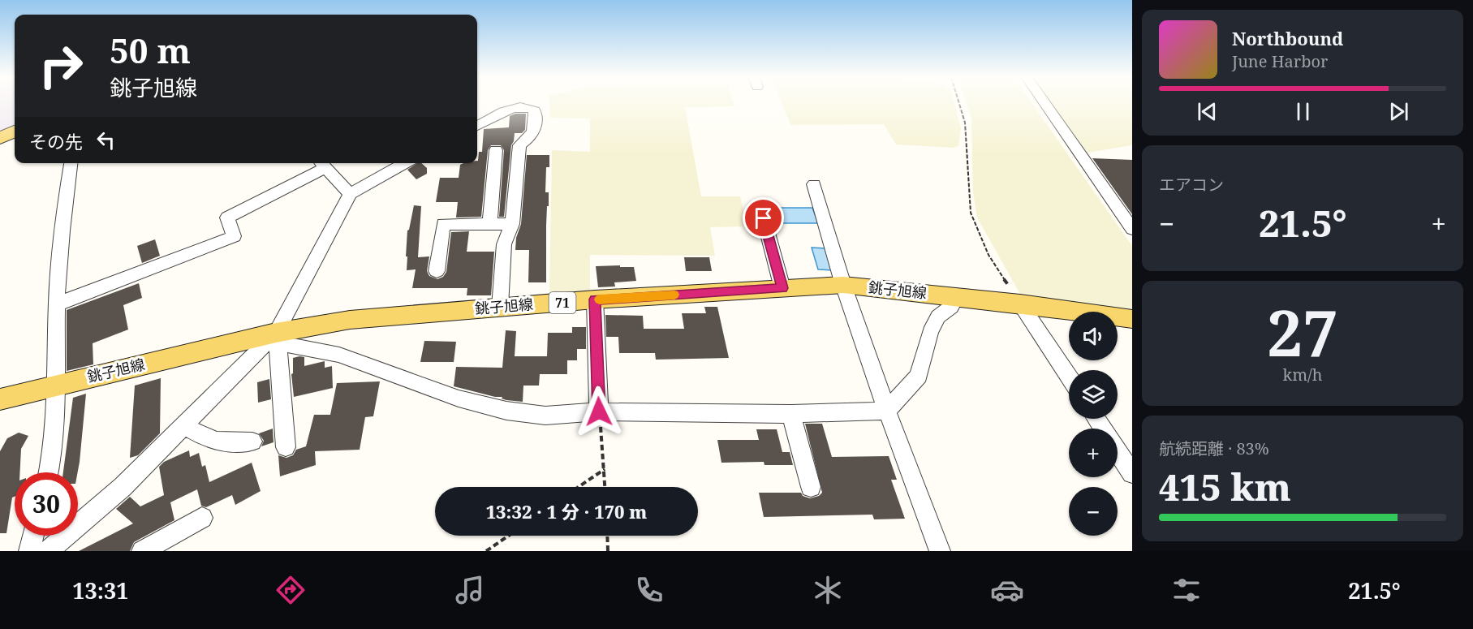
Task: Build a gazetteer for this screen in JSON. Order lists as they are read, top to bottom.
{
  "streets": {
    "main road": ["銚子旭線", "71"]
  },
  "page": {
    "turn": ["50 m", "銚子旭線"],
    "song": ["Northbound", "June Harbor"],
    "then": "その先",
    "tile": [
      "エアコン",
      ["27", "km/h"],
      ["航続距離 · 83%", "415 km"]
    ],
    "heat": ["−", "21.5°", "+"],
    "map_buttons": ["+", "−"],
    "limit": "30",
    "trip": "13:32 · 1 分 · 170 m",
    "tabs": ["13:31", "21.5°"]
  }
}
